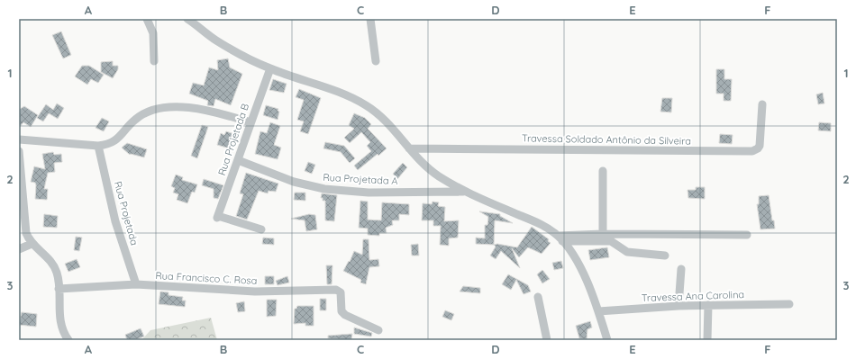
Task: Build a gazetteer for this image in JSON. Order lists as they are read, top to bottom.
{
  "streets": {
    "street": [
      "Rua Projetada B",
      "Travessa Soldado Antônio da Silveira",
      "Rua Projetada A",
      "Rua Projetada",
      "Rua Francisco C. Rosa",
      "Travessa Ana Carolina"
    ]
  },
  "crossings": [
    ["Rua Projetada B", "Rua Projetada A"],
    ["Rua Projetada", "Rua Francisco C. Rosa"]
  ],
  "grid": {
    "columns": [
      "A",
      "B",
      "C",
      "D",
      "E",
      "F"
    ],
    "rows": ["1", "2", "3"]
  }
}
